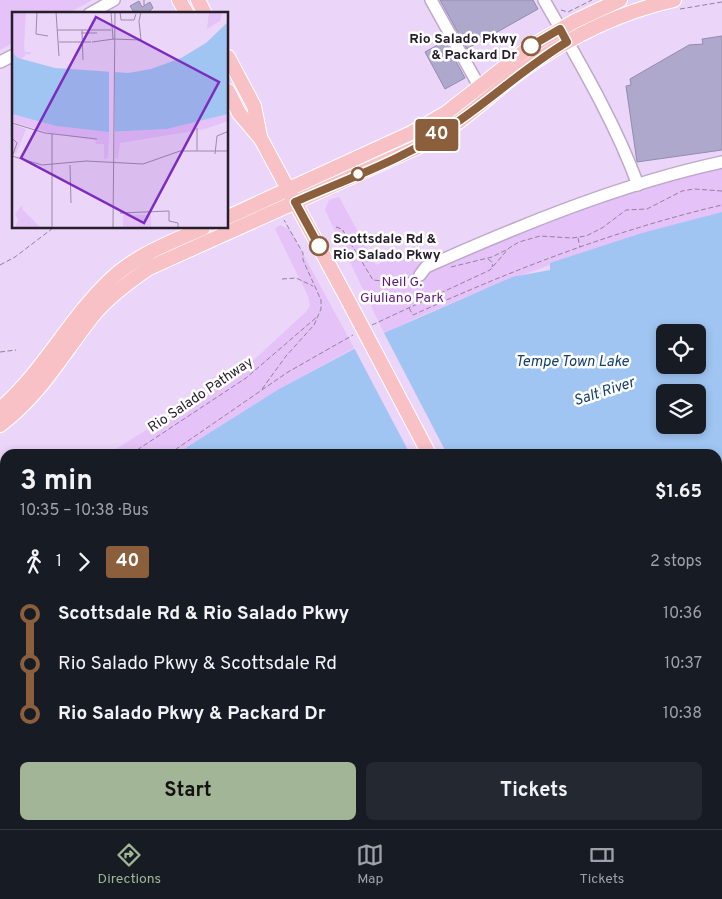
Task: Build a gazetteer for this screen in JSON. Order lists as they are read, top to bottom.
{
  "streets": {
    "path": ["Rio Salado Pathway"]
  },
  "water": ["Tempe Town Lake", "Salt River"],
  "parks": ["Neil G. Giuliano Park"],
  "places": ["Rio Salado Pkwy & Packard Dr", "Scottsdale Rd & Rio Salado Pkwy"],
  "lines": ["bus line 40"],
  "page": {
    "on_map": "40",
    "heading": ["3 min", "10:35 – 10:38 · Bus", "$1.65"],
    "legs": ["1", "40", "2 stops"],
    "list": [
      {
        "name": "Scottsdale Rd & Rio Salado Pkwy",
        "value": "10:36"
      },
      {
        "name": "Rio Salado Pkwy & Scottsdale Rd",
        "value": "10:37"
      },
      {
        "name": "Rio Salado Pkwy & Packard Dr",
        "value": "10:38"
      }
    ],
    "buttons": ["Start", "Tickets"],
    "tabs": ["Directions", "Map", "Tickets"]
  }
}
